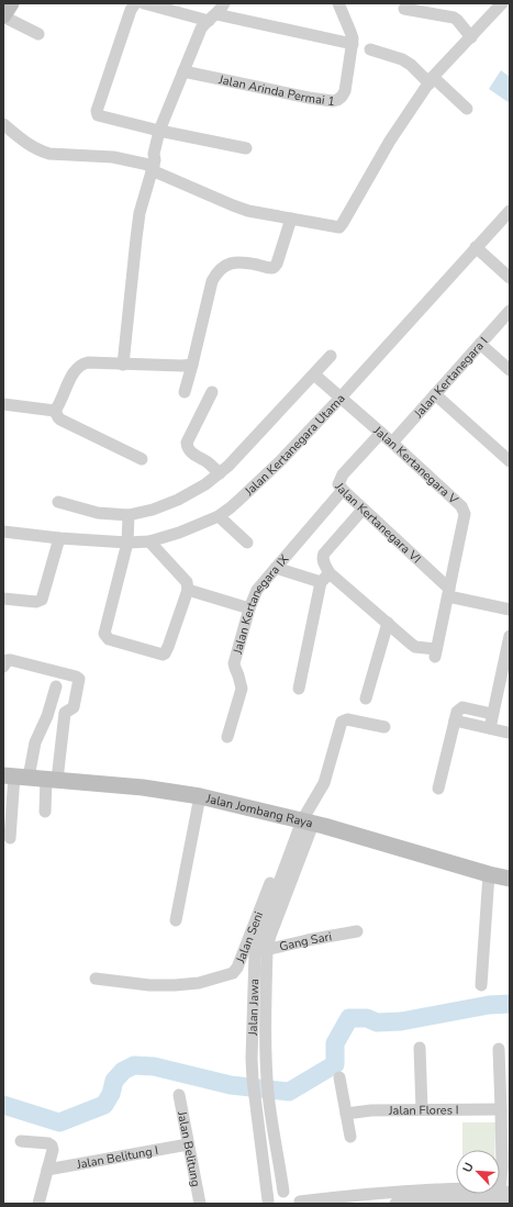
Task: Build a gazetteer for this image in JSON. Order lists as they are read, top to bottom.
{
  "streets": {
    "main road": ["Jalan Jombang Raya"],
    "street": [
      "Jalan Arinda Permai 1",
      "Jalan Kertanegara I",
      "Jalan Kertanegara Utama",
      "Jalan Kertanegara V",
      "Jalan Kertanegara VI",
      "Jalan Kertanegara IX",
      "Jalan Seni",
      "Gang Sari",
      "Jalan Jawa",
      "Jalan Flores I",
      "Jalan Belitung",
      "Jalan Belitung I"
    ]
  },
  "crossings": [
    ["Jalan Kertanegara I", "Jalan Kertanegara V"],
    ["Jalan Kertanegara Utama", "Jalan Kertanegara V"],
    ["Jalan Kertanegara V", "Jalan Kertanegara VI"],
    ["Jalan Kertanegara VI", "Jalan Kertanegara IX"],
    ["Jalan Jombang Raya", "Jalan Seni"],
    ["Jalan Jombang Raya", "Jalan Jawa"],
    ["Jalan Seni", "Jalan Jawa"],
    ["Gang Sari", "Jalan Jawa"],
    ["Jalan Belitung", "Jalan Belitung I"]
  ],
  "north": "top left"
}
